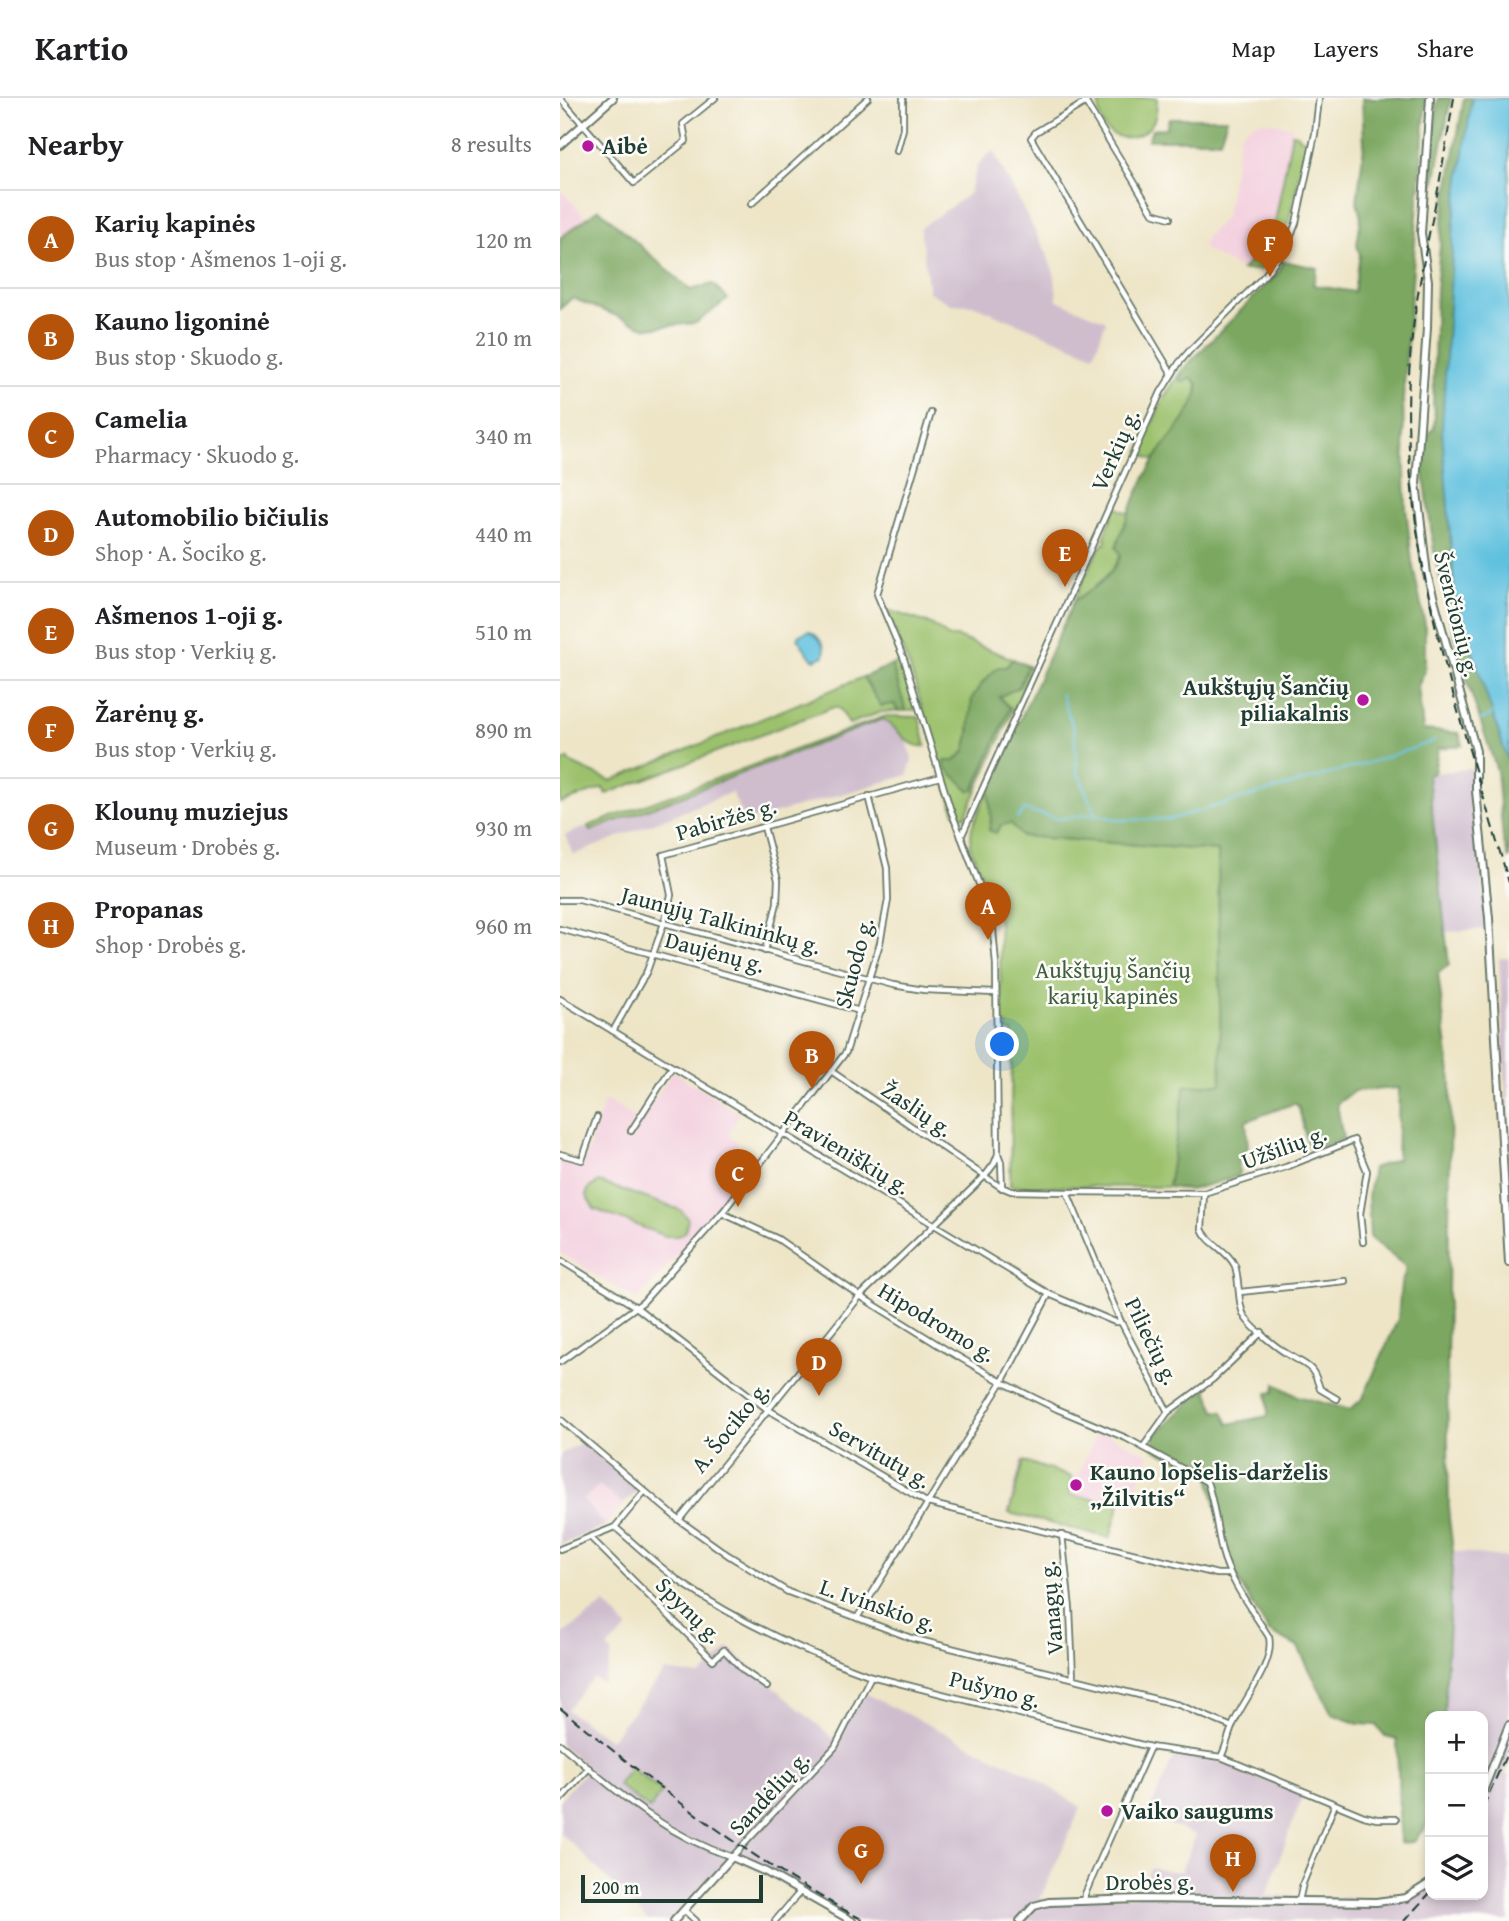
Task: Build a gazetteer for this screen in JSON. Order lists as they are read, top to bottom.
{
  "streets": {
    "street": [
      "Verkių g.",
      "Švenčionių g.",
      "Pabiržės g.",
      "Jaunųjų Talkininkų g.",
      "Daujėnų g.",
      "Skuodo g.",
      "Žaslių g.",
      "Užšilių g.",
      "Pravieniškių g.",
      "Hipodromo g.",
      "Piliečių g.",
      "A. Šociko g.",
      "Servitutų g.",
      "L. Ivinskio g.",
      "Vanagų g.",
      "Spynų g.",
      "Pušyno g.",
      "Sandėlių g.",
      "Drobės g."
    ]
  },
  "crossings": [
    ["Pabiržės g.", "Jaunųjų Talkininkų g."],
    ["Pabiržės g.", "Daujėnų g."],
    ["Pabiržės g.", "Skuodo g."],
    ["Pabiržės g.", "Pravieniškių g."],
    ["Jaunųjų Talkininkų g.", "Skuodo g."],
    ["Daujėnų g.", "Skuodo g."],
    ["Skuodo g.", "Žaslių g."],
    ["Skuodo g.", "Pravieniškių g."],
    ["Skuodo g.", "Hipodromo g."],
    ["Skuodo g.", "Servitutų g."],
    ["Žaslių g.", "A. Šociko g."],
    ["Užšilių g.", "Piliečių g."],
    ["Pravieniškių g.", "Piliečių g."],
    ["Pravieniškių g.", "A. Šociko g."],
    ["Hipodromo g.", "Piliečių g."],
    ["Hipodromo g.", "A. Šociko g."],
    ["A. Šociko g.", "Servitutų g."],
    ["A. Šociko g.", "L. Ivinskio g."],
    ["Servitutų g.", "Vanagų g."],
    ["L. Ivinskio g.", "Vanagų g."],
    ["Pušyno g.", "Sandėlių g."]
  ],
  "parks": ["Aukštųjų Šančių karių kapinės"],
  "places": [
    "Aibė",
    "Aukštųjų Šančių piliakalnis",
    "Kauno lopšelis-darželis „Žilvitis“",
    "Vaiko saugums"
  ],
  "scale_bar": "200 m",
  "page": {
    "header": "Kartio",
    "nav": ["Map", "Layers", "Share"],
    "heading": ["Nearby", "8 results"],
    "list": [
      {
        "mark": "A",
        "name": "Karių kapinės",
        "note": "Bus stop · Ašmenos 1-oji g.",
        "value": "120 m"
      },
      {
        "mark": "B",
        "name": "Kauno ligoninė",
        "note": "Bus stop · Skuodo g.",
        "value": "210 m"
      },
      {
        "mark": "C",
        "name": "Camelia",
        "note": "Pharmacy · Skuodo g.",
        "value": "340 m"
      },
      {
        "mark": "D",
        "name": "Automobilio bičiulis",
        "note": "Shop · A. Šociko g.",
        "value": "440 m"
      },
      {
        "mark": "E",
        "name": "Ašmenos 1-oji g.",
        "note": "Bus stop · Verkių g.",
        "value": "510 m"
      },
      {
        "mark": "F",
        "name": "Žarėnų g.",
        "note": "Bus stop · Verkių g.",
        "value": "890 m"
      },
      {
        "mark": "G",
        "name": "Klounų muziejus",
        "note": "Museum · Drobės g.",
        "value": "930 m"
      },
      {
        "mark": "H",
        "name": "Propanas",
        "note": "Shop · Drobės g.",
        "value": "960 m"
      }
    ],
    "pins": [
      "F",
      "E",
      "A",
      "B",
      "C",
      "D",
      "G",
      "H"
    ],
    "map_buttons": ["+", "−"],
    "scale": "200 m"
  }
}
